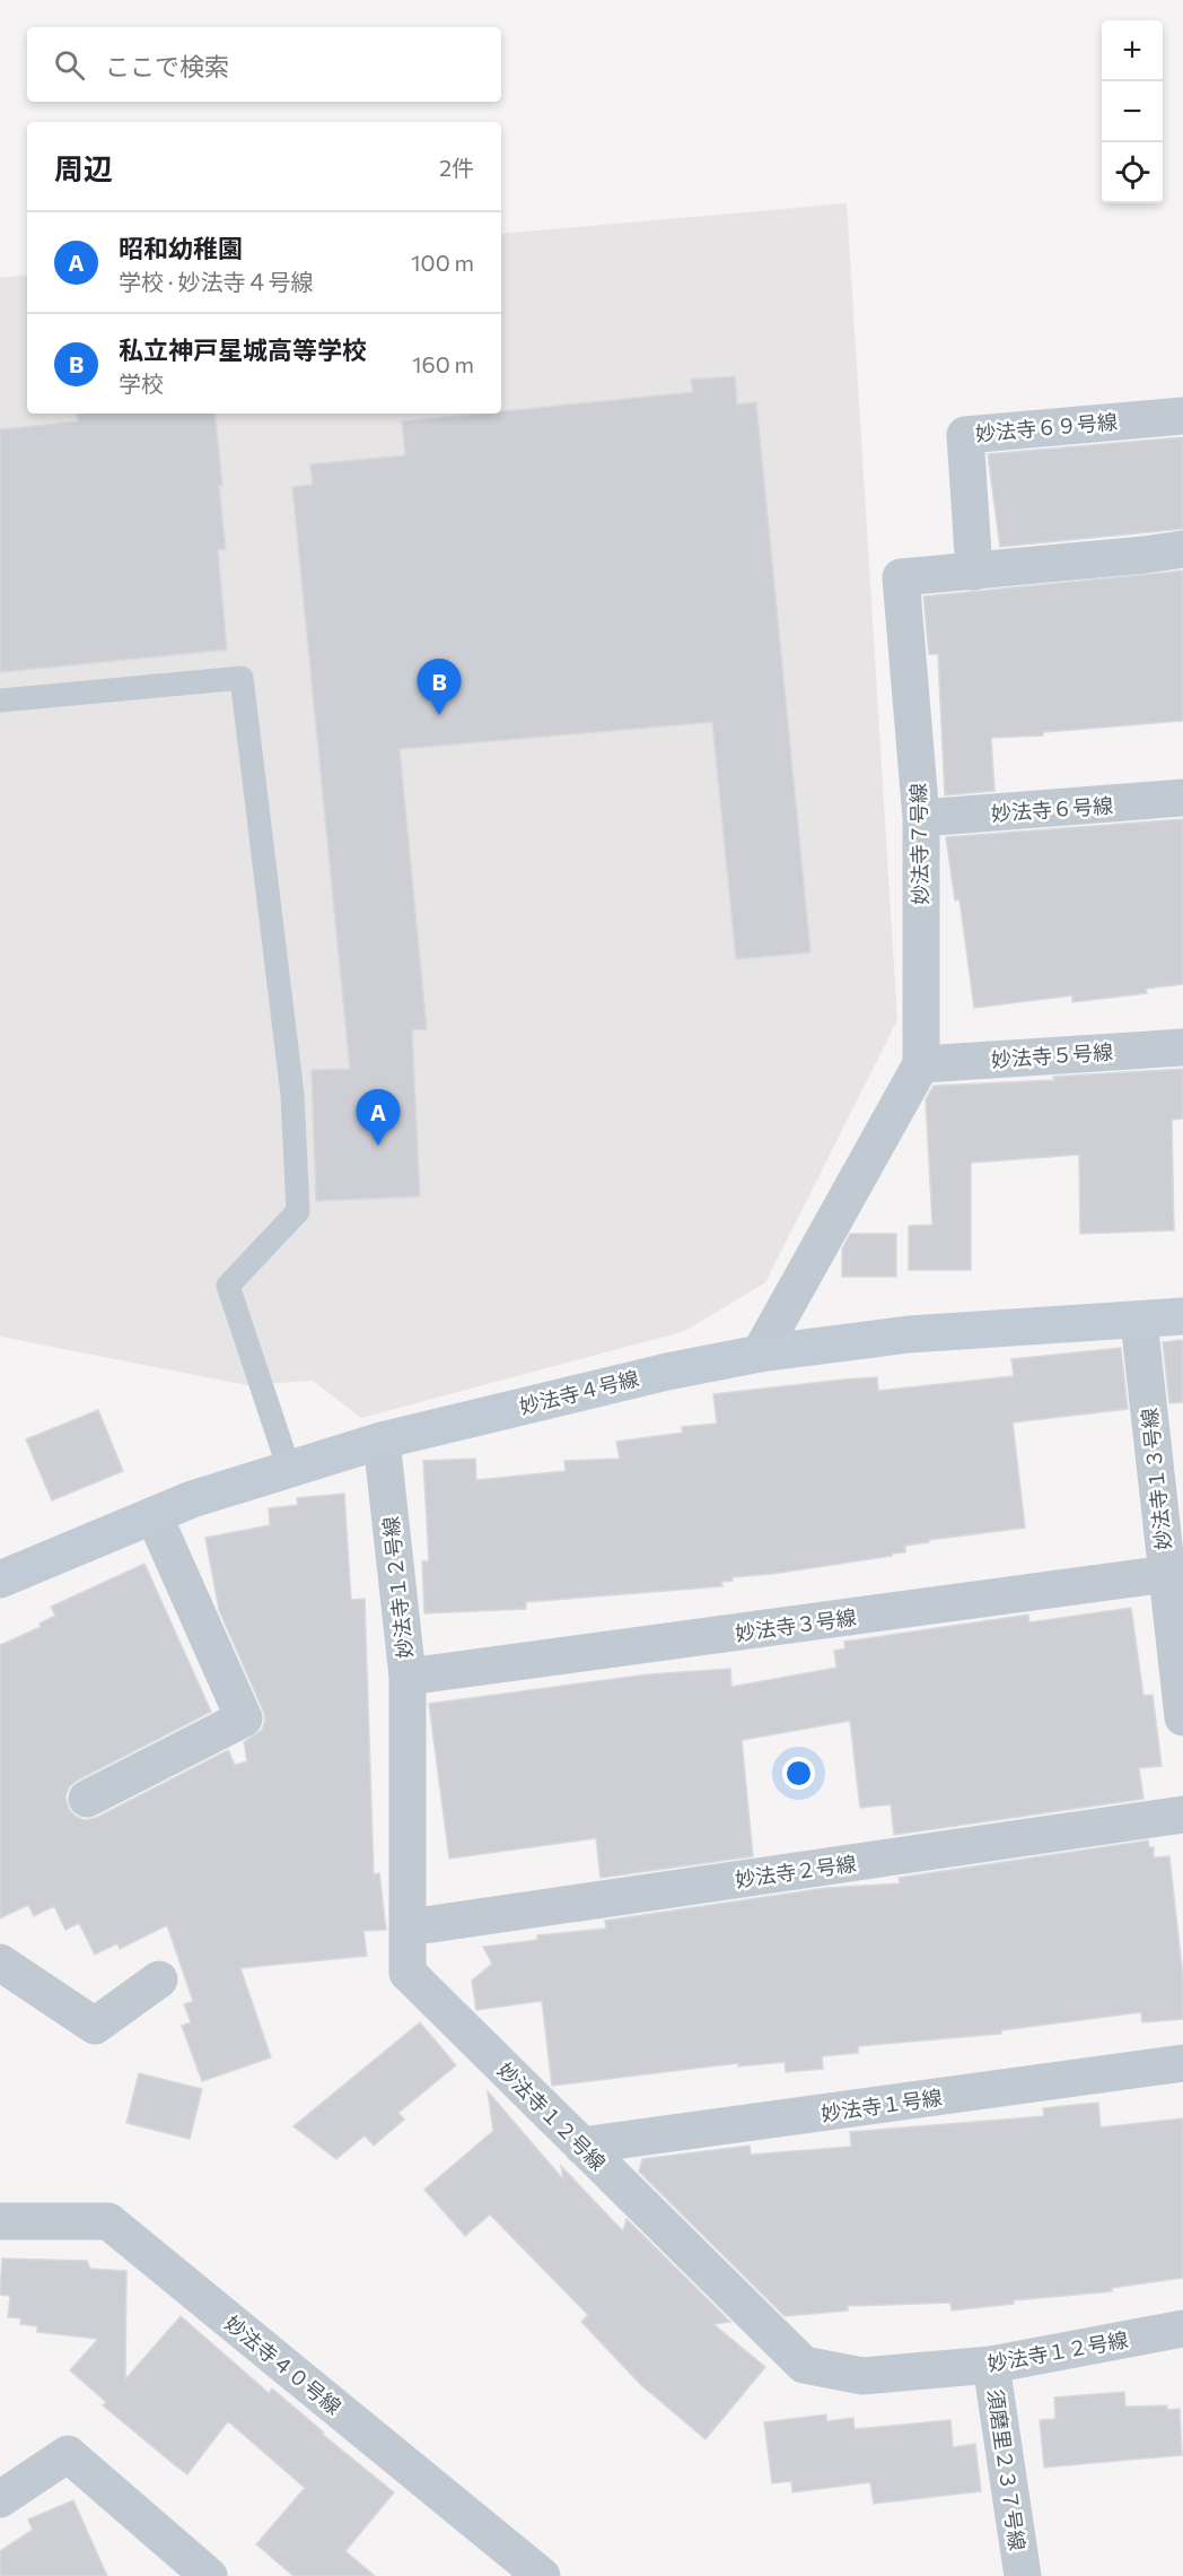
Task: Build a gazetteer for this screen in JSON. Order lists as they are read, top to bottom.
{
  "streets": {
    "street": [
      "妙法寺６９号線",
      "妙法寺６号線",
      "妙法寺７号線",
      "妙法寺５号線",
      "妙法寺４号線",
      "妙法寺１３号線",
      "妙法寺１２号線",
      "妙法寺３号線",
      "妙法寺２号線",
      "妙法寺１号線",
      "妙法寺４０号線",
      "須磨里２３７号線"
    ]
  },
  "crossings": [
    ["妙法寺６９号線", "妙法寺７号線"],
    ["妙法寺６号線", "妙法寺７号線"],
    ["妙法寺７号線", "妙法寺５号線"],
    ["妙法寺７号線", "妙法寺４号線"],
    ["妙法寺４号線", "妙法寺１３号線"],
    ["妙法寺４号線", "妙法寺１２号線"],
    ["妙法寺１３号線", "妙法寺３号線"],
    ["妙法寺１２号線", "妙法寺３号線"],
    ["妙法寺１２号線", "妙法寺２号線"],
    ["妙法寺１２号線", "妙法寺１号線"],
    ["妙法寺１２号線", "須磨里２３７号線"]
  ],
  "page": {
    "map_buttons": ["+", "−"],
    "search": "ここで検索",
    "heading": ["周辺", "2件"],
    "list": [
      {
        "mark": "A",
        "name": "昭和幼稚園",
        "note": "学校 · 妙法寺４号線",
        "value": "100 m"
      },
      {
        "mark": "B",
        "name": "私立神戸星城高等学校",
        "note": "学校",
        "value": "160 m"
      }
    ],
    "pins": ["B", "A"]
  }
}
